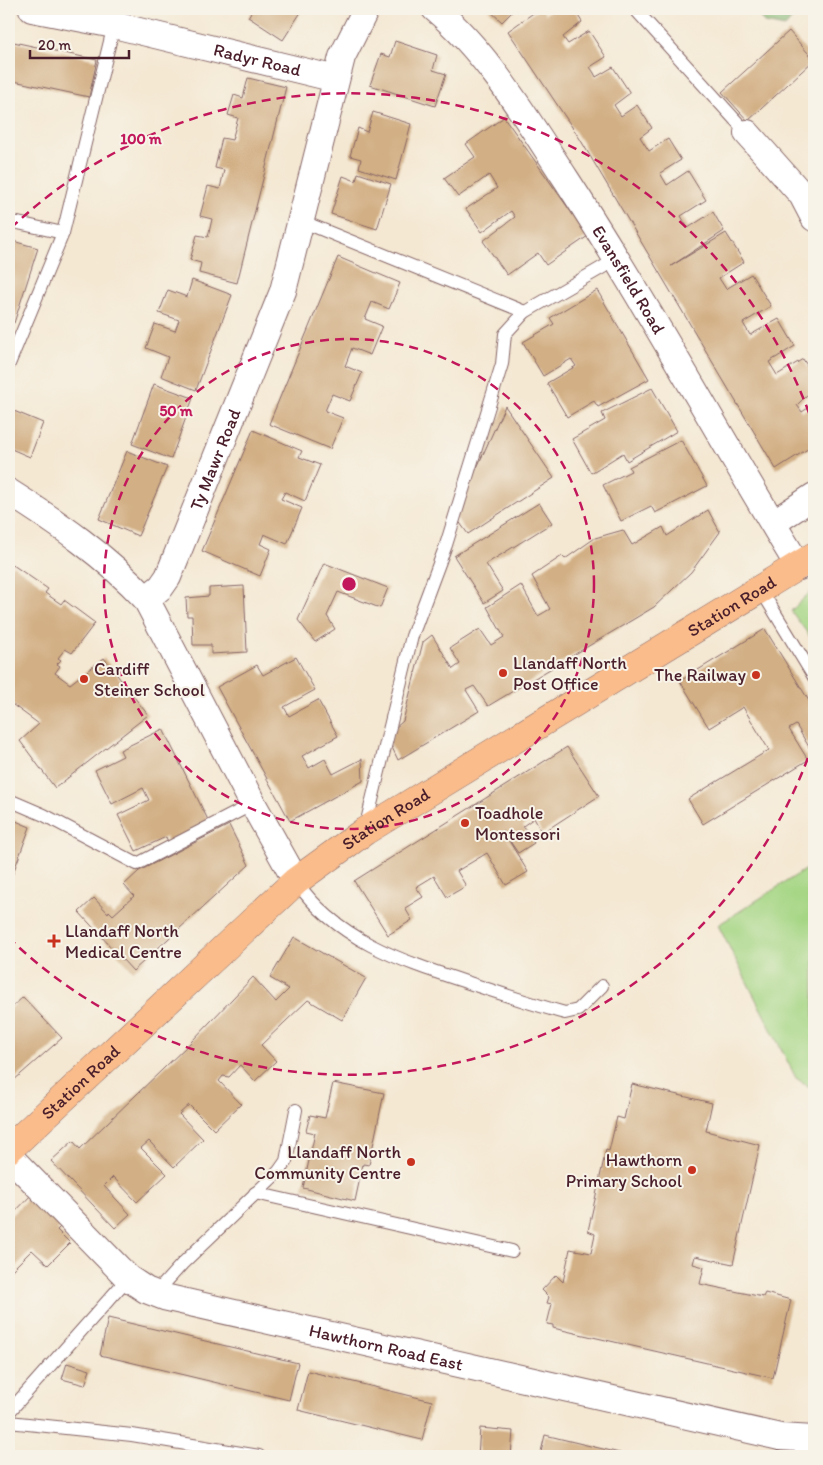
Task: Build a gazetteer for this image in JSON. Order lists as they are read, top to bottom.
{
  "streets": {
    "main road": ["Station Road"],
    "street": [
      "Radyr Road",
      "Evansfield Road",
      "Ty Mawr Road",
      "Hawthorn Road East"
    ]
  },
  "crossings": [
    ["Radyr Road", "Ty Mawr Road"],
    ["Evansfield Road", "Station Road"]
  ],
  "places": {
    "other": [
      "Llandaff North Post Office",
      "The Railway",
      "Cardiff Steiner School",
      "Toadhole Montessori",
      "Llandaff North Community Centre",
      "Hawthorn Primary School"
    ],
    "health": ["Llandaff North Medical Centre"]
  },
  "scale_bar": "20 m",
  "rings": ["100 m", "50 m"]
}
